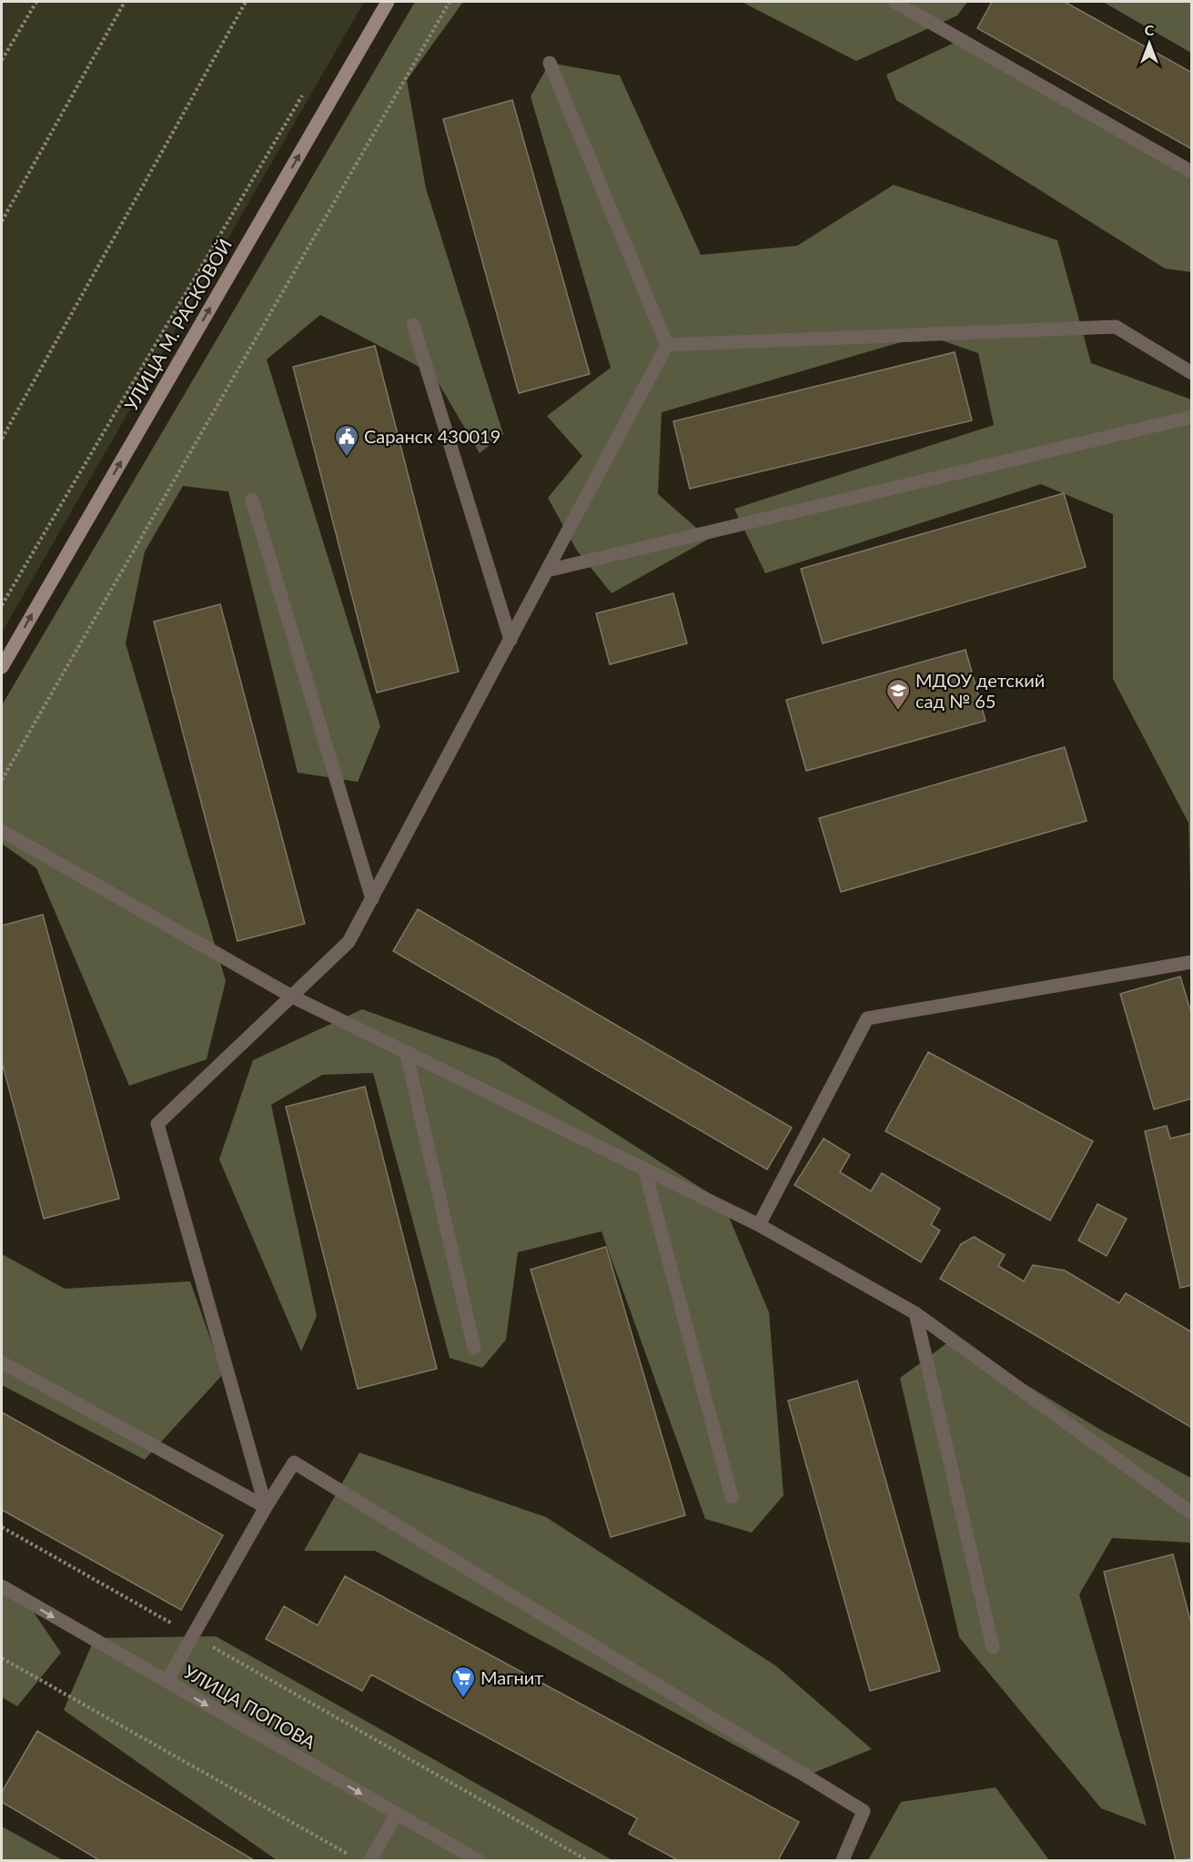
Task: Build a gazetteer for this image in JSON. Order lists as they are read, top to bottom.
{
  "streets": {
    "street": ["УЛИЦА М. РАСКОВОЙ", "УЛИЦА ПОПОВА"]
  },
  "one_way": ["УЛИЦА М. РАСКОВОЙ", "УЛИЦА ПОПОВА"],
  "places": {
    "public building": ["Саранск 430019"],
    "school or university": ["МДОУ детский сад № 65"],
    "supermarket": ["Магнит"]
  },
  "north": "top"
}
